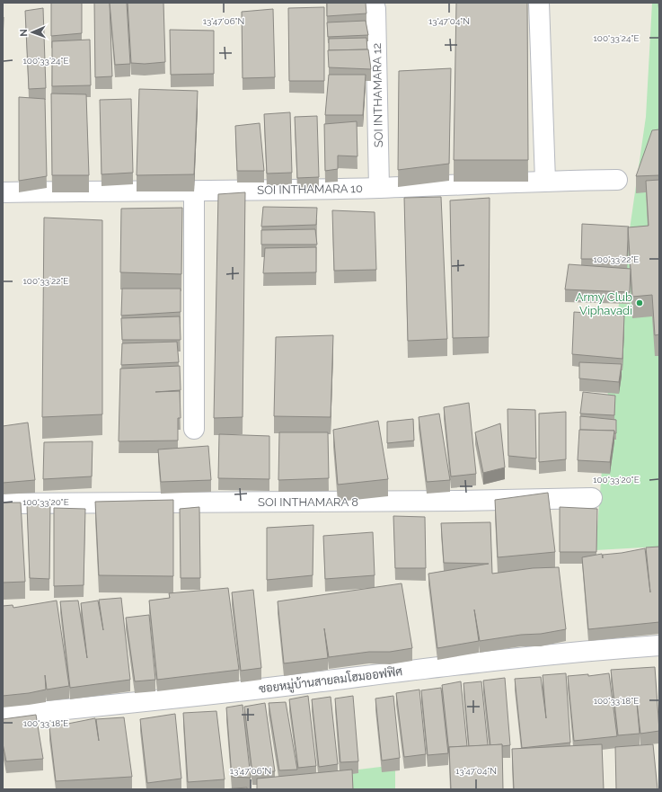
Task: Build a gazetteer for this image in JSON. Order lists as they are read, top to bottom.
{
  "streets": {
    "street": [
      "SOI INTHAMARA 12",
      "SOI INTHAMARA 10",
      "SOI INTHAMARA 8",
      "ซอยหมู่บ้านสายลมโฮมออฟฟิศ"
    ]
  },
  "crossings": [
    ["SOI INTHAMARA 12", "SOI INTHAMARA 10"]
  ],
  "places": ["Army Club Viphavadi"],
  "north": "left",
  "coordinates": [
    "13°47'06\"N",
    "13°47'04\"N",
    "100°33'24\"E",
    "100°33'22\"E",
    "100°33'20\"E",
    "100°33'18\"E"
  ]
}
